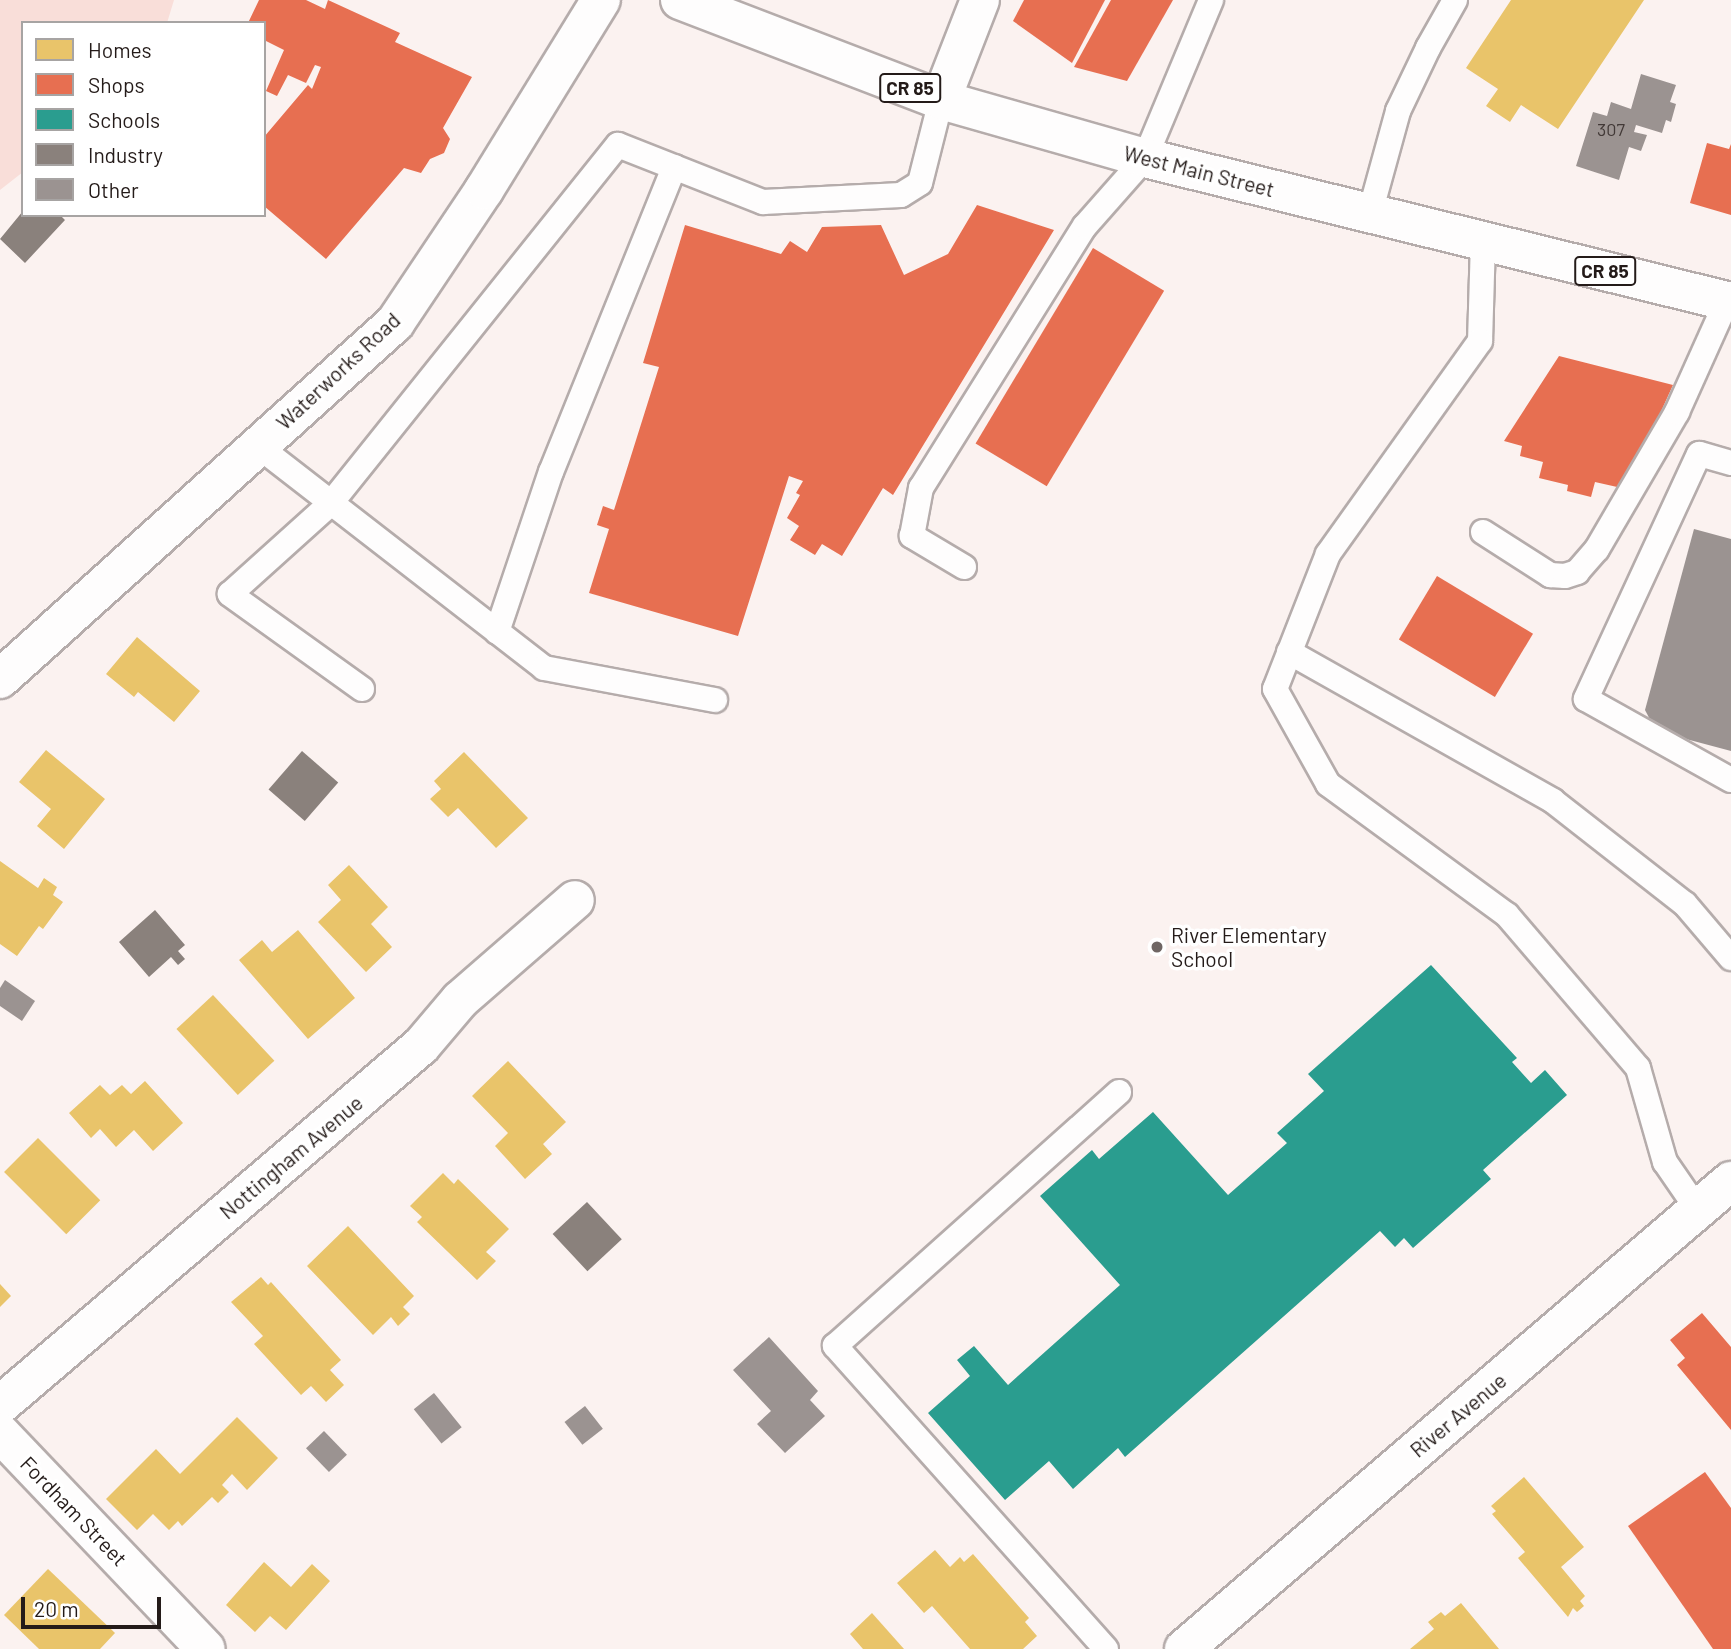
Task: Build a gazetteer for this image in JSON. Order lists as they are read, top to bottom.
{
  "streets": {
    "street": [
      "CR 85",
      "West Main Street",
      "Waterworks Road",
      "Nottingham Avenue",
      "River Avenue",
      "Fordham Street"
    ]
  },
  "places": ["River Elementary School"],
  "house_numbers": ["307"],
  "legend": [
    "Homes",
    "Shops",
    "Schools",
    "Industry",
    "Other"
  ],
  "scale_bar": "20 m"
}
